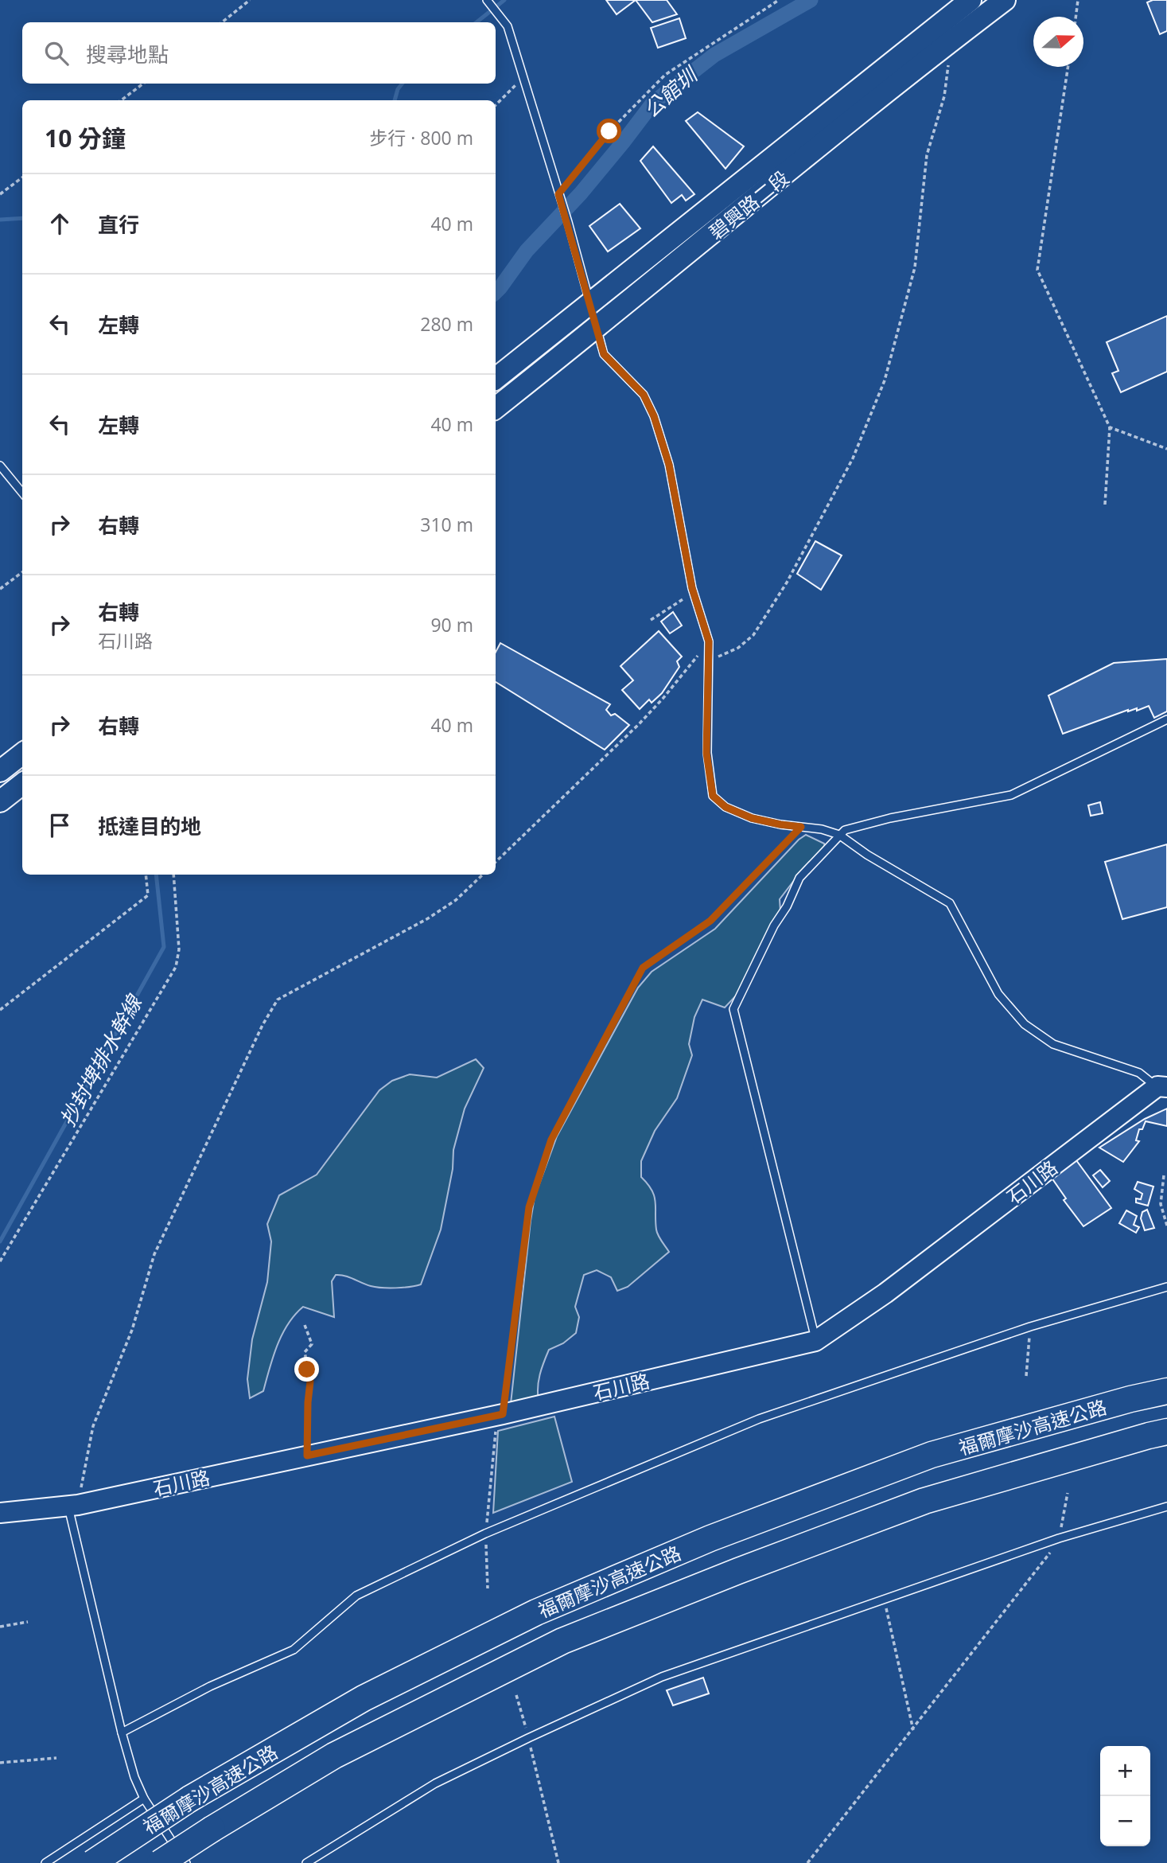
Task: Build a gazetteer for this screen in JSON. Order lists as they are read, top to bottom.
{
  "streets": {
    "highway": ["福爾摩沙高速公路"],
    "main road": ["碧興路二段"],
    "street": ["石川路"]
  },
  "water": ["公館圳", "抄封埤排水幹線"],
  "north": "right",
  "page": {
    "search": "搜尋地點",
    "heading": ["10 分鐘", "步行 · 800 m"],
    "list": [
      ["直行", "40 m"],
      ["左轉", "280 m"],
      ["左轉", "40 m"],
      ["右轉", "310 m"],
      ["右轉", "石川路", "90 m"],
      ["右轉", "40 m"],
      "抵達目的地"
    ],
    "map_buttons": ["+", "−"]
  }
}
